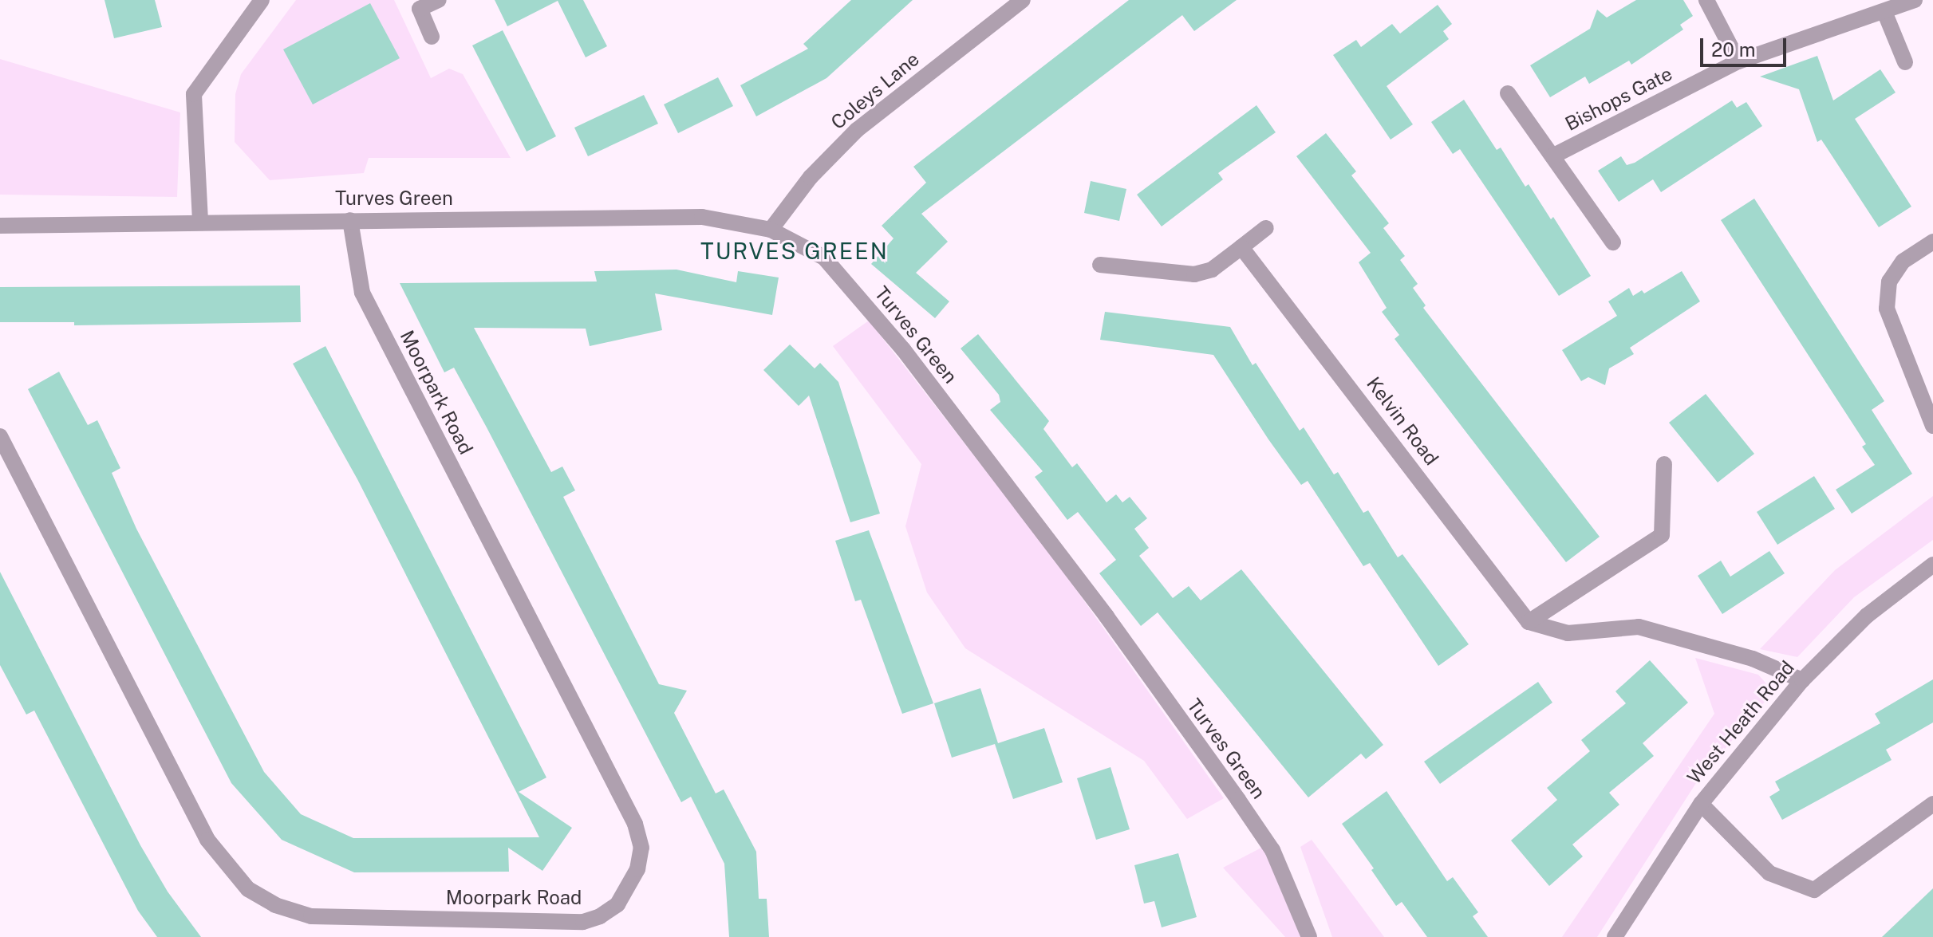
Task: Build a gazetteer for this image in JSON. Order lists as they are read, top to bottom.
{
  "streets": {
    "street": [
      "Coleys Lane",
      "Bishops Gate",
      "Turves Green",
      "Moorpark Road",
      "Kelvin Road",
      "West Heath Road"
    ]
  },
  "crossings": [
    ["Coleys Lane", "Turves Green"],
    ["Turves Green", "Moorpark Road"]
  ],
  "districts": ["TURVES GREEN"],
  "scale_bar": "20 m"
}
